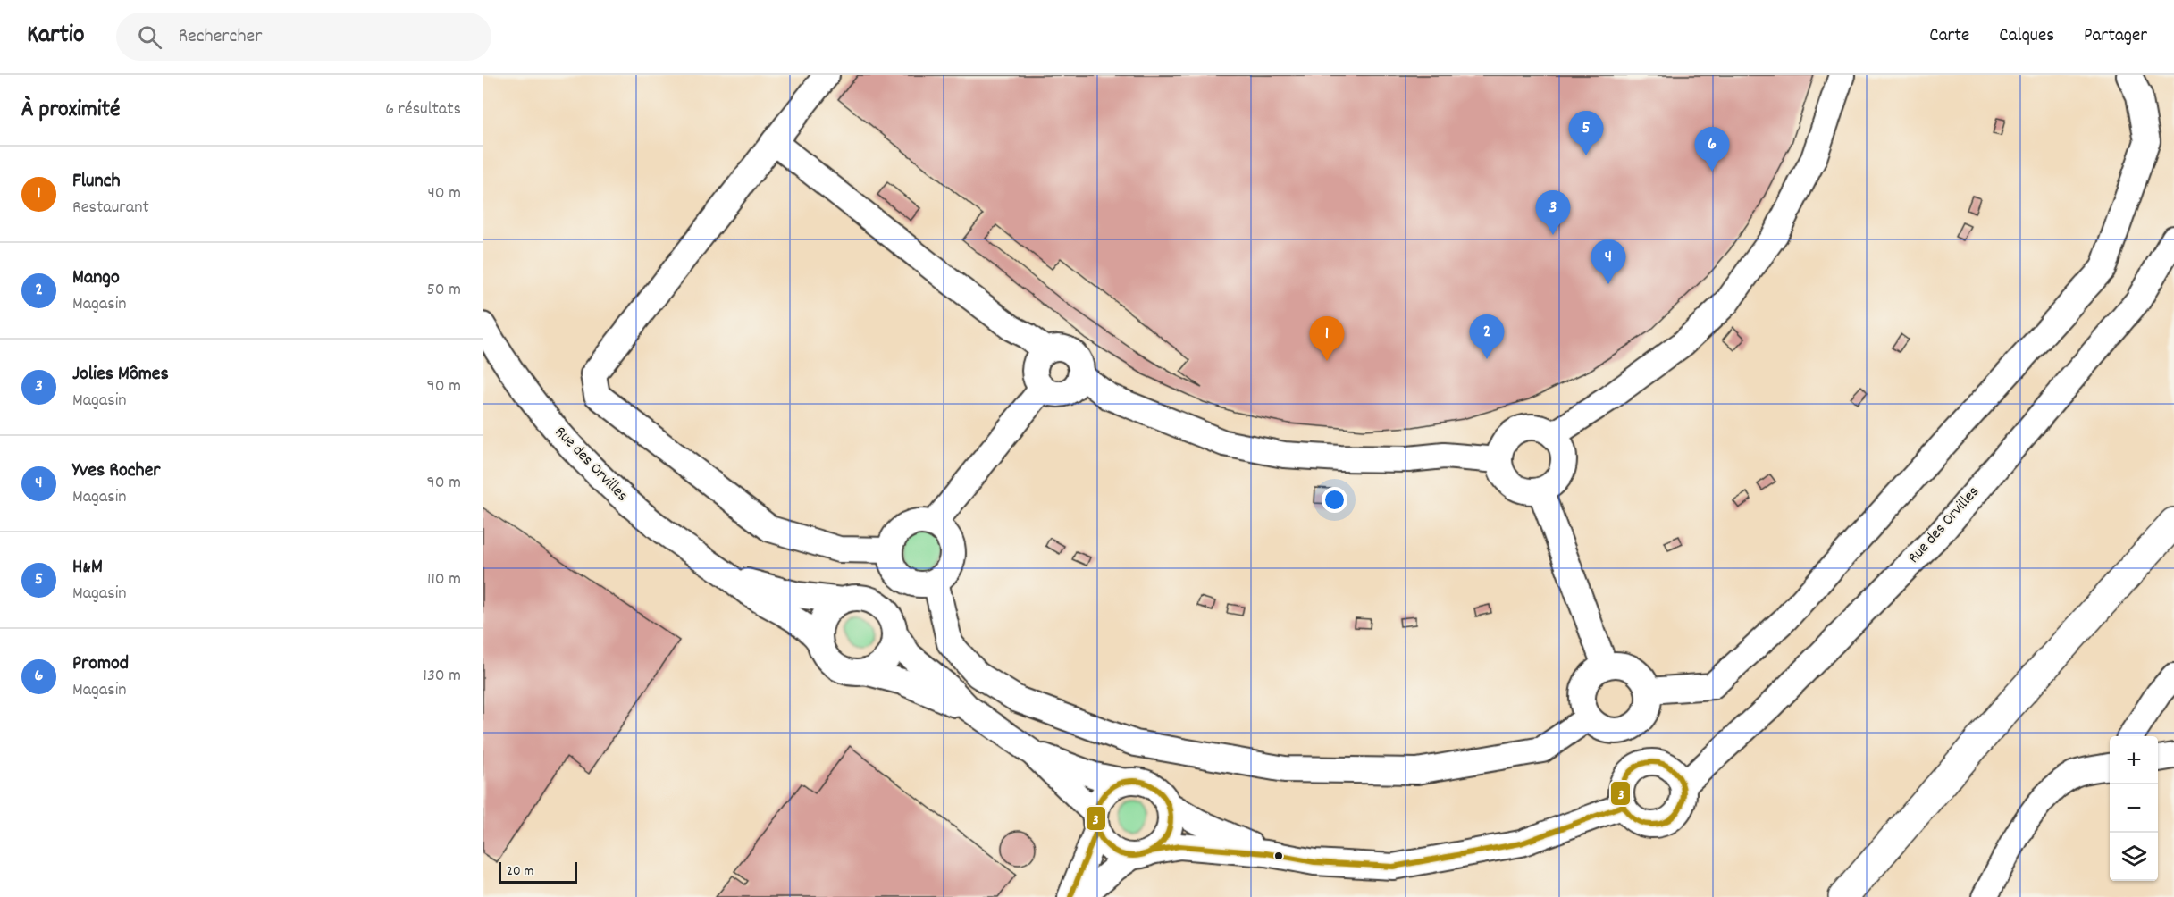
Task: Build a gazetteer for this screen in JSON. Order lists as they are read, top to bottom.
{
  "streets": {
    "street": ["Rue des Orvilles"]
  },
  "lines": ["transit line 3"],
  "scale_bar": "20 m",
  "page": {
    "header": "Kartio",
    "search": "Rechercher",
    "nav": ["Carte", "Calques", "Partager"],
    "heading": ["À proximité", "6 résultats"],
    "pins": [
      "5",
      "6",
      "3",
      "4",
      "2",
      "1"
    ],
    "list": [
      {
        "mark": "1",
        "name": "Flunch",
        "note": "Restaurant",
        "value": "40 m"
      },
      {
        "mark": "2",
        "name": "Mango",
        "note": "Magasin",
        "value": "50 m"
      },
      {
        "mark": "3",
        "name": "Jolies Mômes",
        "note": "Magasin",
        "value": "90 m"
      },
      {
        "mark": "4",
        "name": "Yves Rocher",
        "note": "Magasin",
        "value": "90 m"
      },
      {
        "mark": "5",
        "name": "H&M",
        "note": "Magasin",
        "value": "110 m"
      },
      {
        "mark": "6",
        "name": "Promod",
        "note": "Magasin",
        "value": "130 m"
      }
    ],
    "map_buttons": ["+", "−"],
    "scale": "20 m"
  }
}
